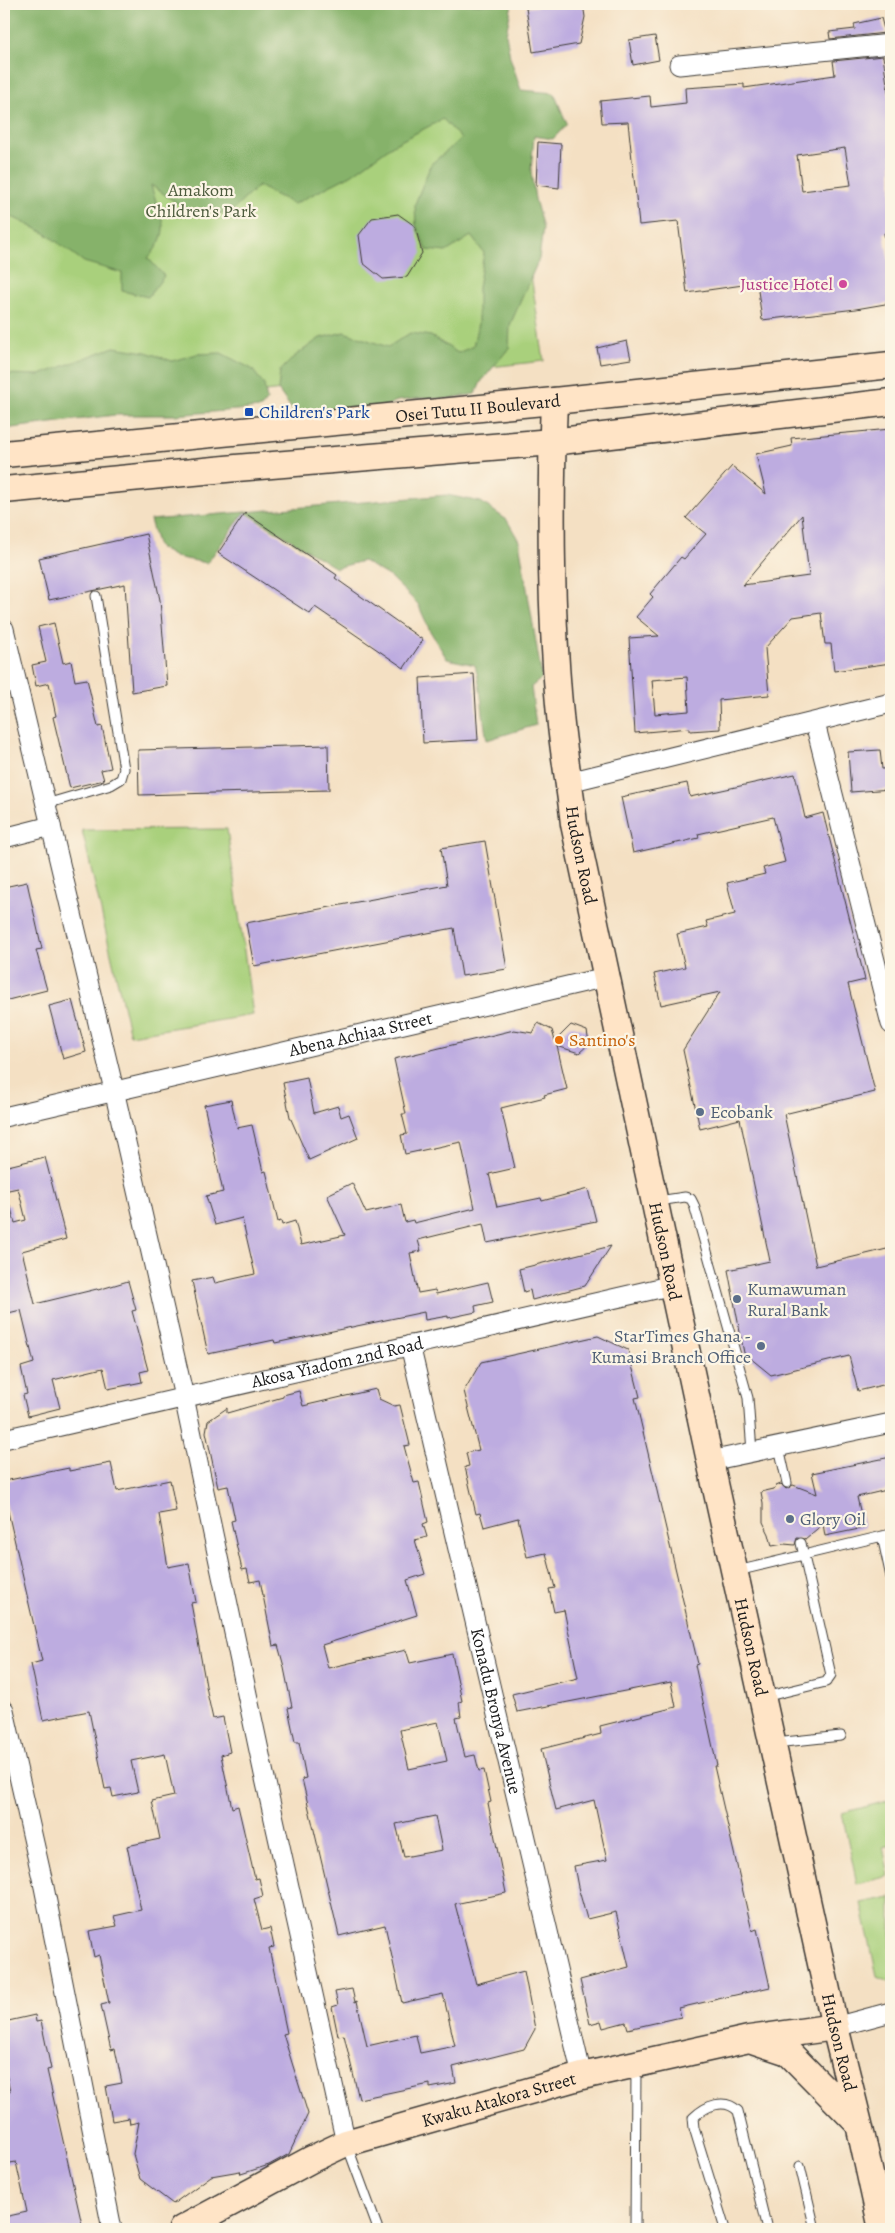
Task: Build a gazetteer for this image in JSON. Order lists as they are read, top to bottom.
{
  "streets": {
    "street": [
      "Osei Tutu II Boulevard",
      "Hudson Road",
      "Abena Achiaa Street",
      "Akosa Yiadom 2nd Road",
      "Konadu Bronya Avenue",
      "Kwaku Atakora Street"
    ]
  },
  "crossings": [
    ["Osei Tutu II Boulevard", "Hudson Road"],
    ["Hudson Road", "Abena Achiaa Street"],
    ["Hudson Road", "Akosa Yiadom 2nd Road"],
    ["Hudson Road", "Kwaku Atakora Street"],
    ["Akosa Yiadom 2nd Road", "Konadu Bronya Avenue"],
    ["Konadu Bronya Avenue", "Kwaku Atakora Street"]
  ],
  "parks": ["Amakom Children's Park"],
  "places": {
    "other": [
      "Justice Hotel",
      "Santino's",
      "Ecobank",
      "Kumawuman Rural Bank",
      "StarTimes Ghana - Kumasi Branch Office",
      "Glory Oil"
    ],
    "transit": ["Children's Park"]
  }
}
